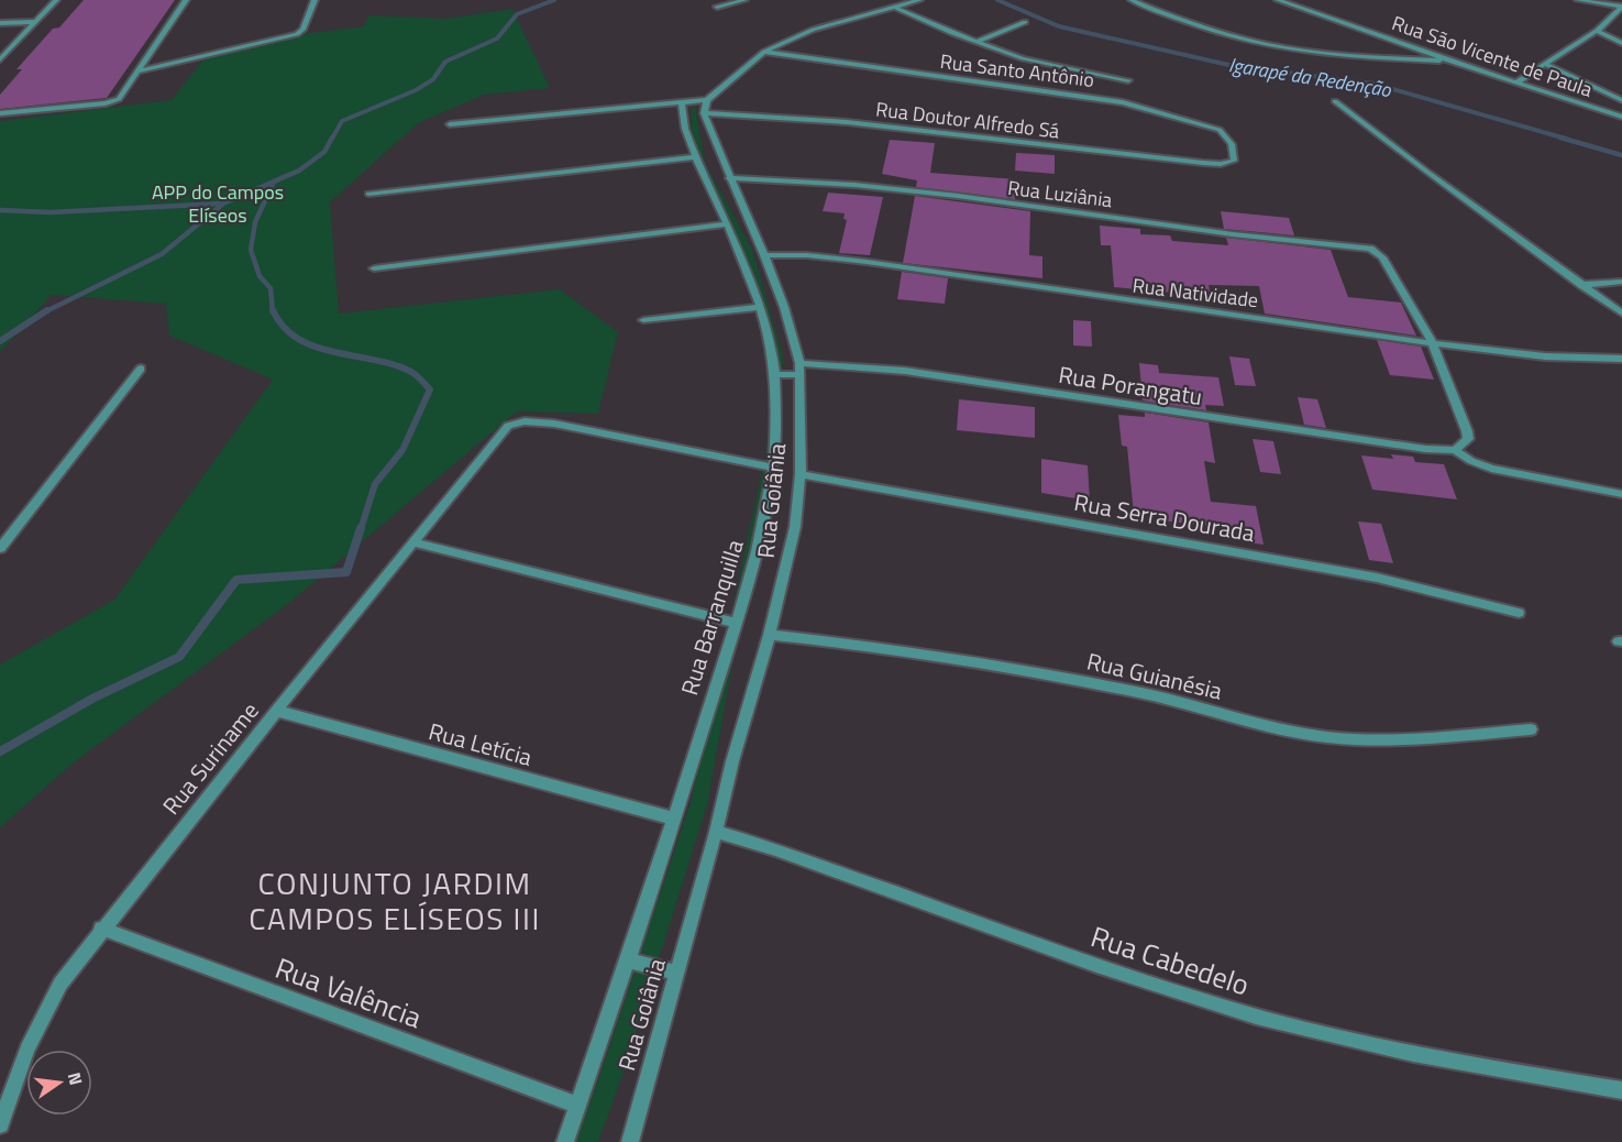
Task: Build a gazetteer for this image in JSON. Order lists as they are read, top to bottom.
{
  "streets": {
    "street": [
      "Rua São Vicente de Paula",
      "Rua Santo Antônio",
      "Rua Doutor Alfredo Sá",
      "Rua Luziânia",
      "Rua Natividade",
      "Rua Porangatu",
      "Rua Goiânia",
      "Rua Serra Dourada",
      "Rua Barranquilla",
      "Rua Guianésia",
      "Rua Letícia",
      "Rua Suriname",
      "Rua Cabedelo",
      "Rua Valência"
    ]
  },
  "crossings": [
    ["Rua Santo Antônio", "Rua Doutor Alfredo Sá"],
    ["Rua Doutor Alfredo Sá", "Rua Goiânia"],
    ["Rua Luziânia", "Rua Natividade"],
    ["Rua Luziânia", "Rua Goiânia"],
    ["Rua Natividade", "Rua Goiânia"],
    ["Rua Porangatu", "Rua Goiânia"],
    ["Rua Porangatu", "Rua Barranquilla"],
    ["Rua Goiânia", "Rua Serra Dourada"],
    ["Rua Goiânia", "Rua Guianésia"],
    ["Rua Goiânia", "Rua Cabedelo"],
    ["Rua Barranquilla", "Rua Letícia"],
    ["Rua Barranquilla", "Rua Suriname"],
    ["Rua Barranquilla", "Rua Valência"],
    ["Rua Letícia", "Rua Suriname"],
    ["Rua Suriname", "Rua Valência"]
  ],
  "districts": ["CONJUNTO JARDIM CAMPOS ELÍSEOS III"],
  "water": ["Igarapé da Redenção"],
  "parks": ["APP do Campos Elíseos"],
  "north": "right"
}
